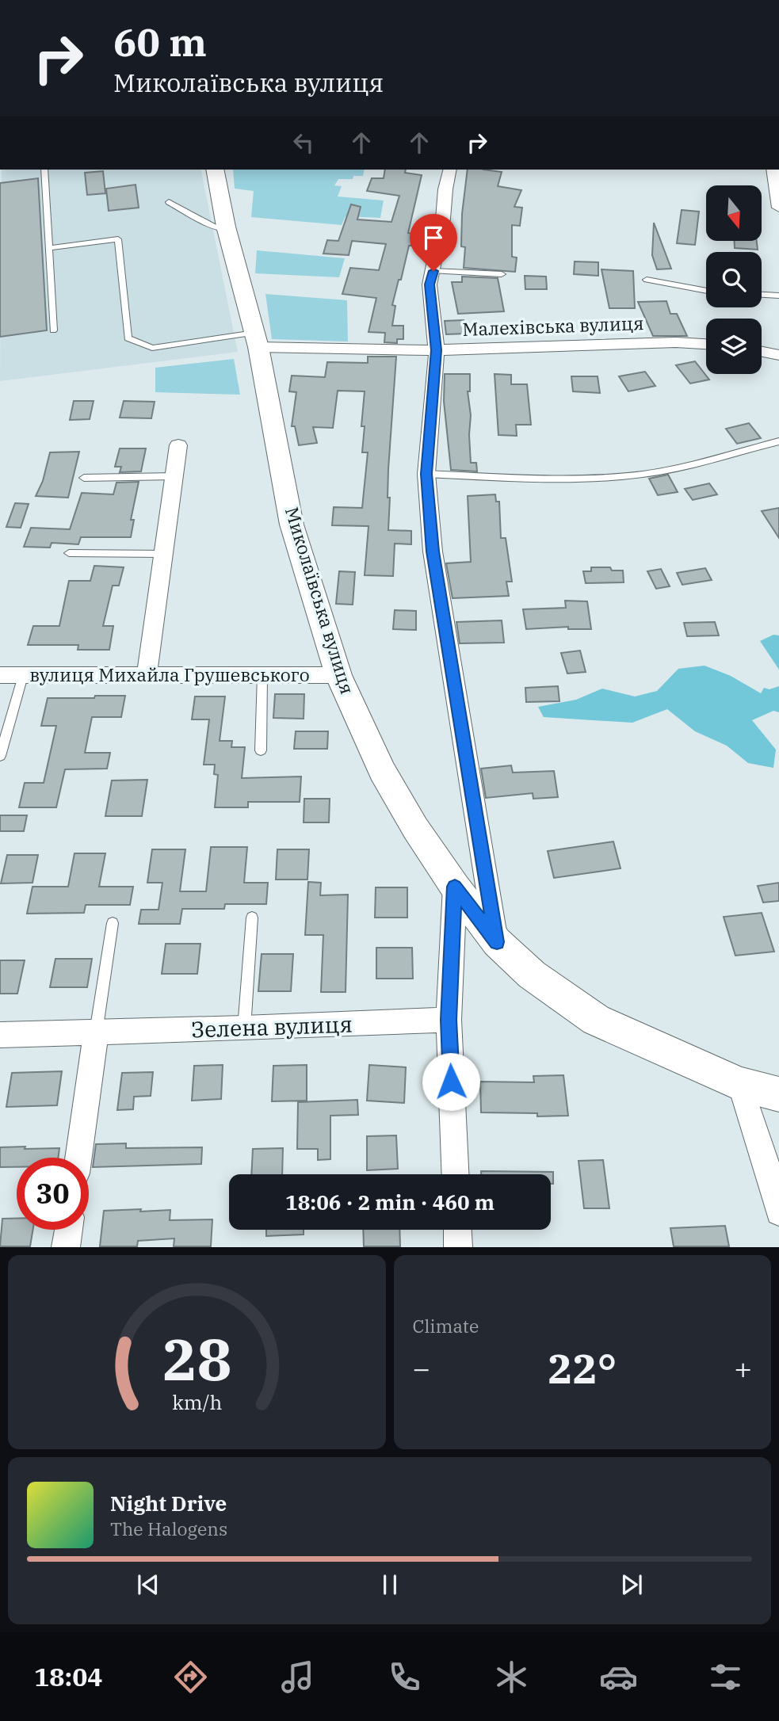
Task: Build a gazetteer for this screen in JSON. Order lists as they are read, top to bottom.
{
  "streets": {
    "main road": ["Миколаївська вулиця"],
    "street": ["Малехівська вулиця", "вулиця Михайла Грушевського", "Зелена вулиця"]
  },
  "crossings": [
    ["Малехівська вулиця", "Миколаївська вулиця"],
    ["Миколаївська вулиця", "вулиця Михайла Грушевського"]
  ],
  "north": "bottom",
  "page": {
    "turn": ["60 m", "Миколаївська вулиця"],
    "limit": "30",
    "trip": "18:06 · 2 min · 460 m",
    "tile": "Climate",
    "heat": ["−", "22°", "+"],
    "song": ["Night Drive", "The Halogens"],
    "tabs": "18:04",
    "gauge": ["28", "km/h"]
  }
}
